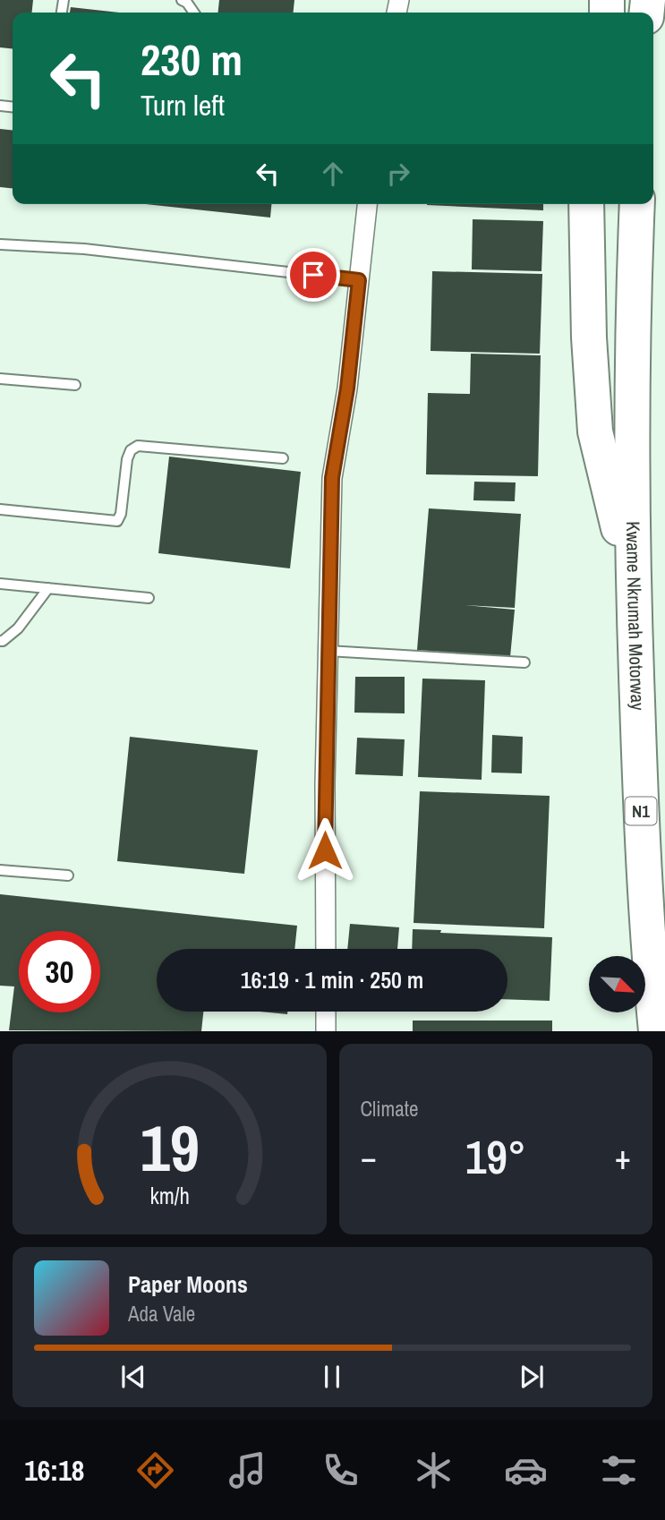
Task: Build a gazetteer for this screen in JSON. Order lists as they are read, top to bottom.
{
  "streets": {
    "highway": ["Kwame Nkrumah Motorway", "N1"]
  },
  "north": "bottom right",
  "page": {
    "turn": ["230 m", "Turn left"],
    "limit": "30",
    "trip": "16:19 · 1 min · 250 m",
    "tile": "Climate",
    "heat": ["−", "19°", "+"],
    "song": ["Paper Moons", "Ada Vale"],
    "tabs": "16:18",
    "gauge": ["19", "km/h"]
  }
}
